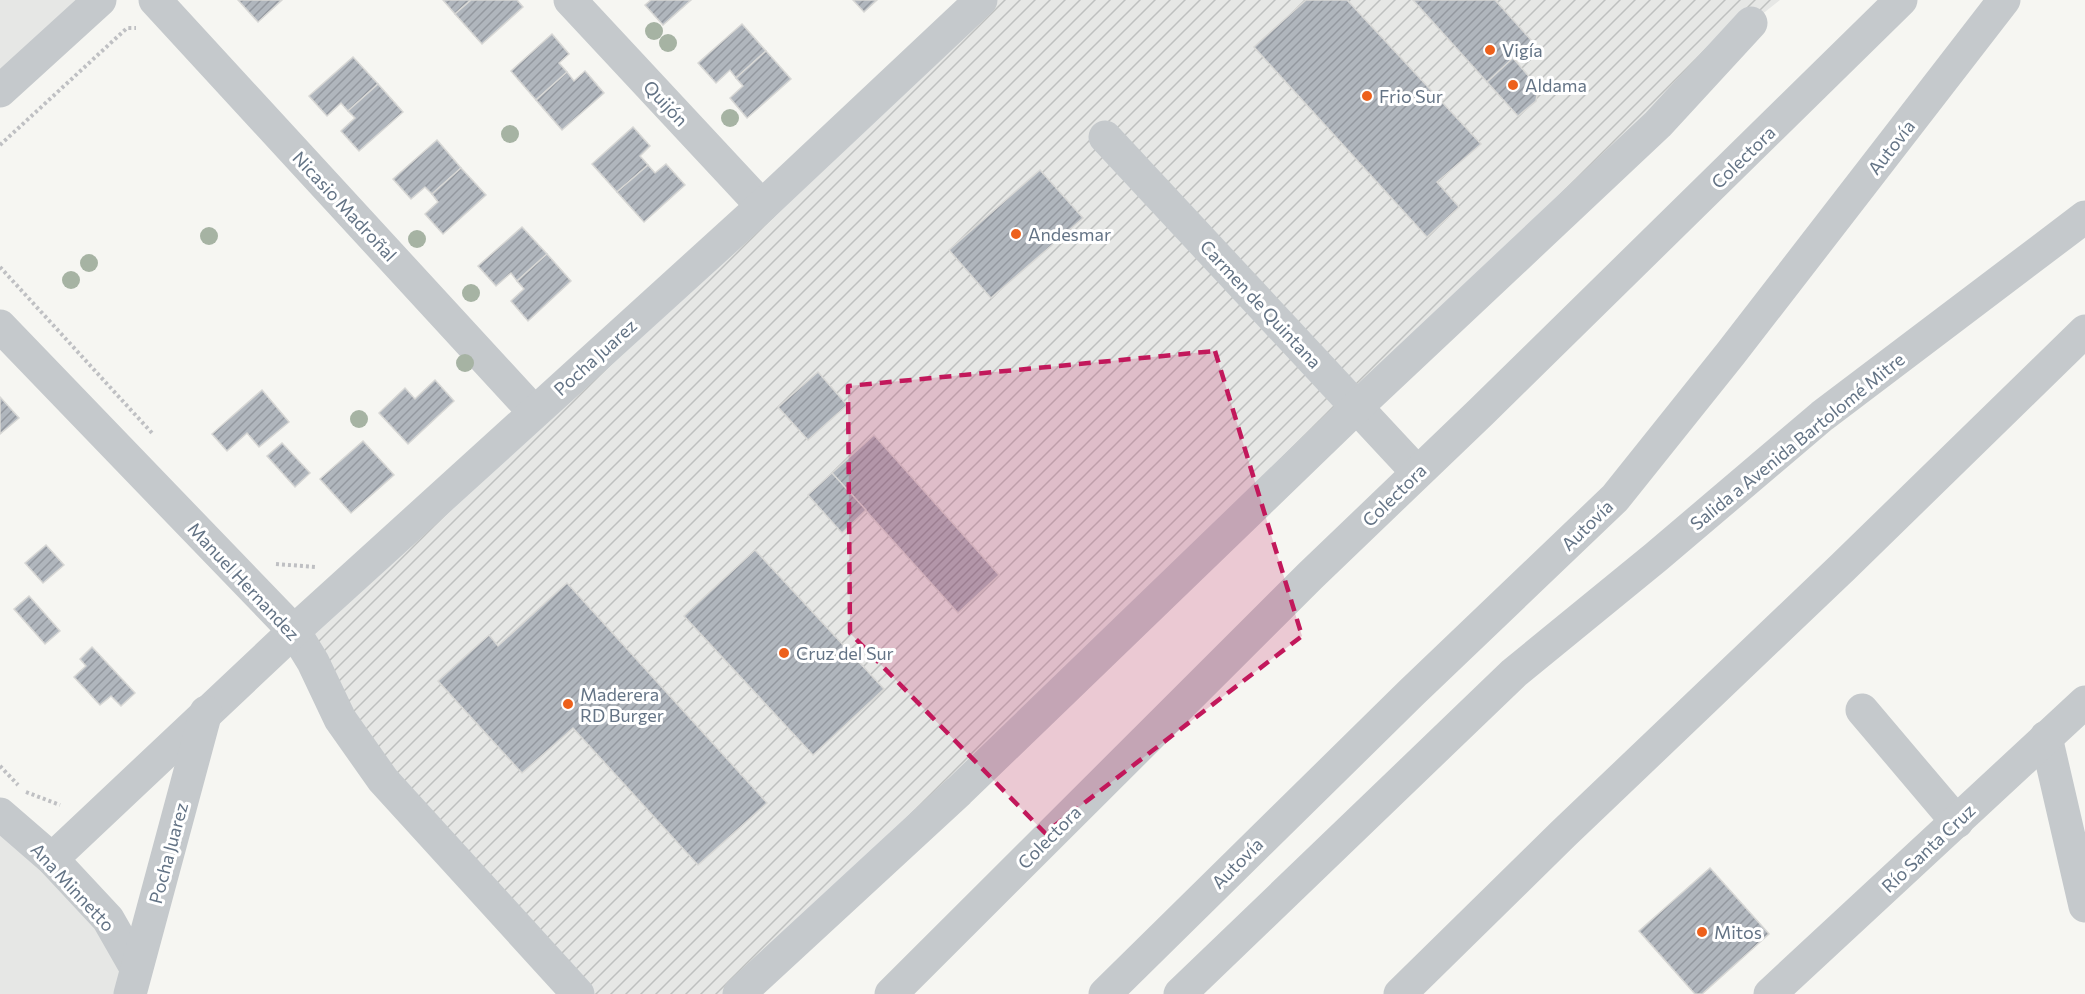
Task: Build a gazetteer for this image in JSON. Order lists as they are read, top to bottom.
{
  "streets": {
    "street": [
      "Quijón",
      "Autovía",
      "Colectora",
      "Nicasio Madroñal",
      "Carmen de Quintana",
      "Pocha Juarez",
      "Salida a Avenida Bartolomé Mitre",
      "Manuel Hernandez",
      "Río Santa Cruz",
      "Ana Minnetto"
    ]
  },
  "crossings": [
    ["Quijón", "Pocha Juarez"],
    ["Colectora", "Carmen de Quintana"],
    ["Nicasio Madroñal", "Pocha Juarez"],
    ["Pocha Juarez", "Manuel Hernandez"],
    ["Pocha Juarez", "Ana Minnetto"]
  ],
  "places": [
    "Vigía",
    "Aldama",
    "Frio Sur",
    "Andesmar",
    "Cruz del Sur",
    "Maderera RD Burger",
    "Mitos"
  ]
}
